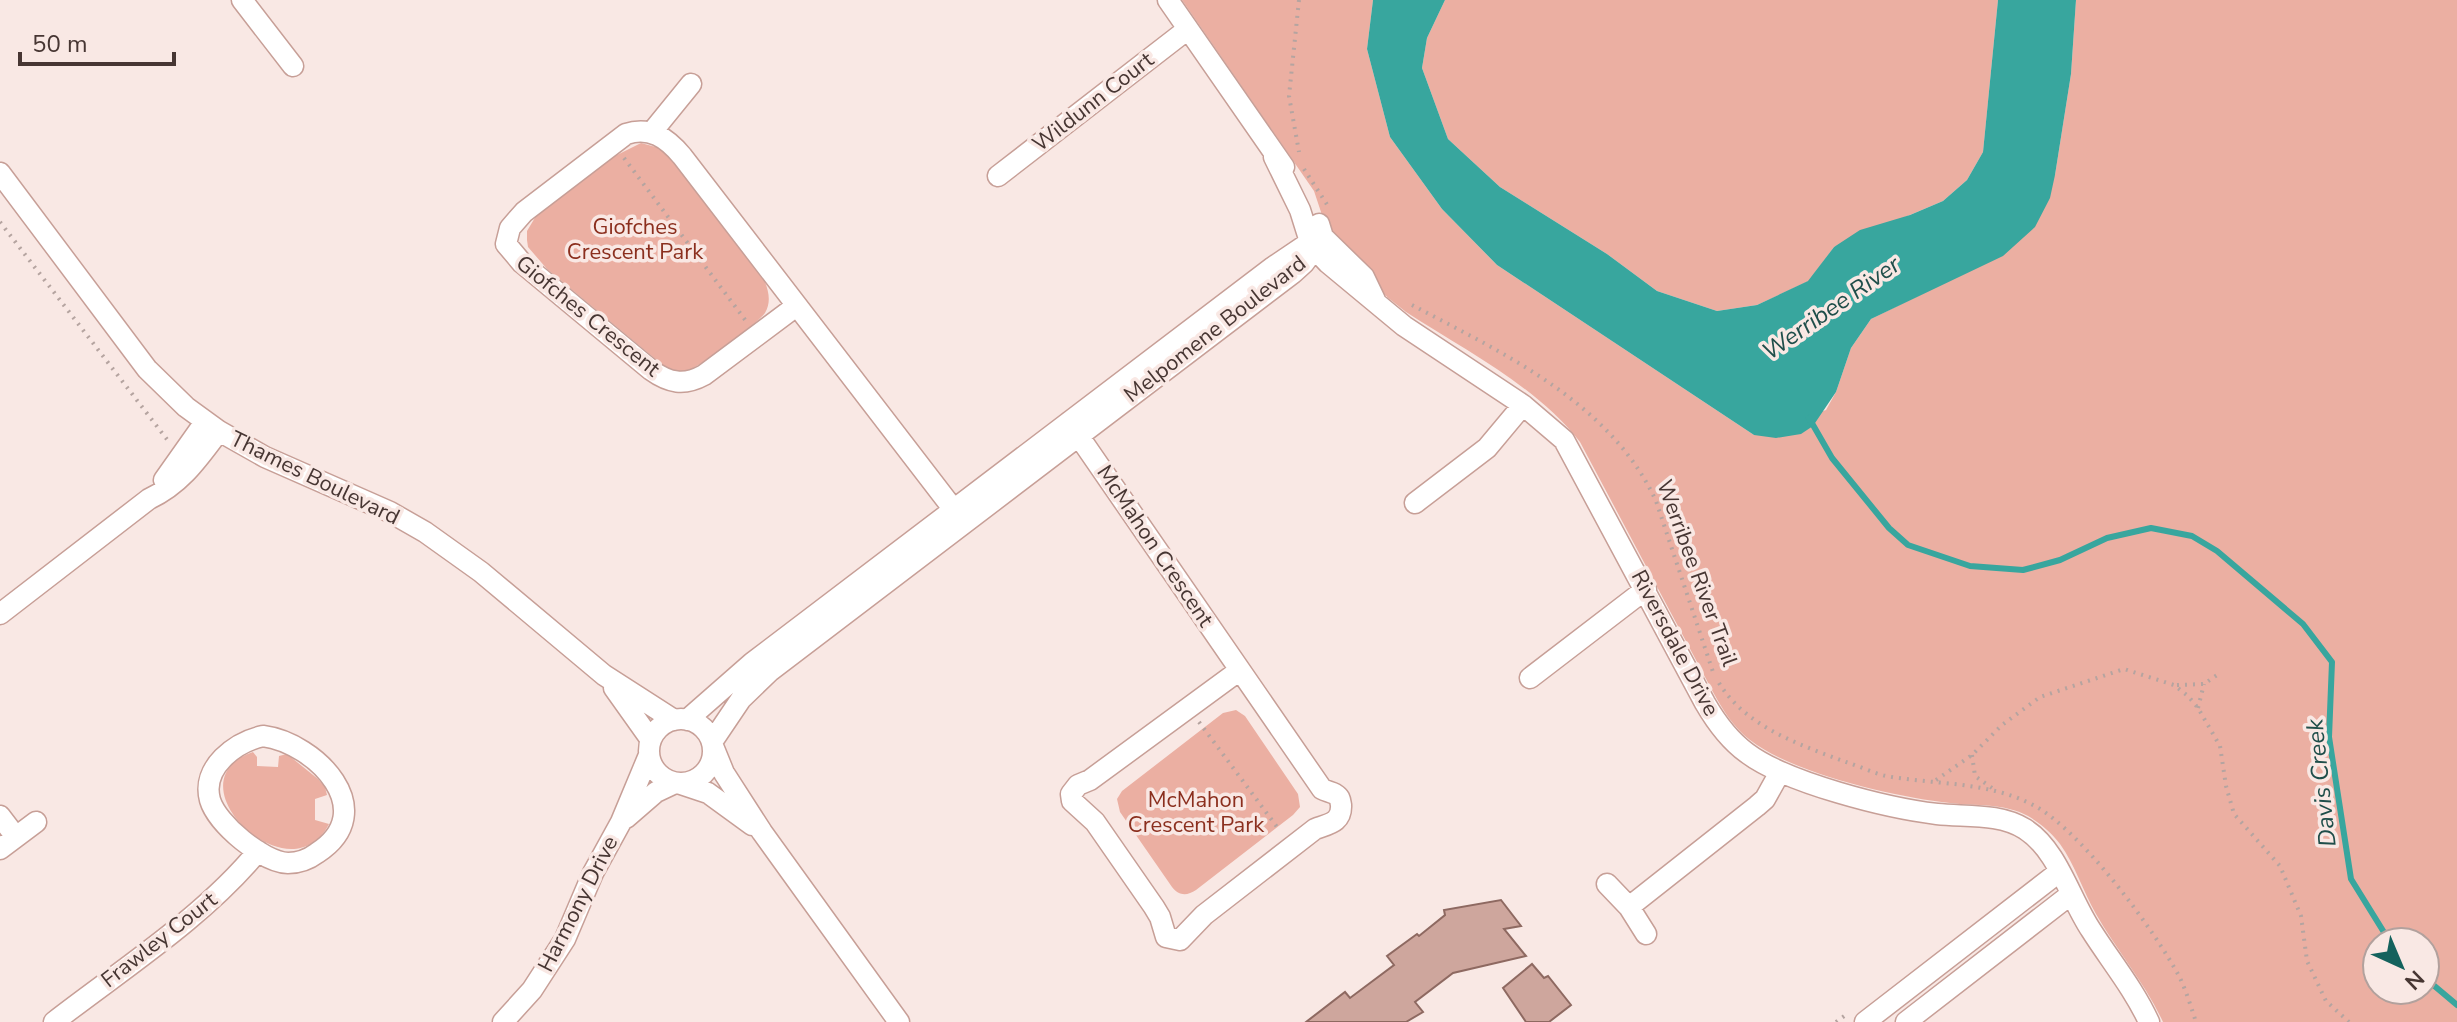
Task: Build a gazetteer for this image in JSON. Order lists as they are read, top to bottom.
{
  "streets": {
    "street": [
      "Wildunn Court",
      "Giofches Crescent",
      "Melpomene Boulevard",
      "Thames Boulevard",
      "McMahon Crescent",
      "Riversdale Drive",
      "Harmony Drive",
      "Frawley Court"
    ],
    "path": ["Werribee River Trail"]
  },
  "crossings": [
    ["Wildunn Court", "Riversdale Drive"],
    ["Melpomene Boulevard", "Thames Boulevard"],
    ["Melpomene Boulevard", "McMahon Crescent"],
    ["Melpomene Boulevard", "Riversdale Drive"],
    ["Melpomene Boulevard", "Harmony Drive"],
    ["Thames Boulevard", "Harmony Drive"]
  ],
  "water": ["Werribee River", "Davis Creek"],
  "parks": ["Giofches Crescent Park", "McMahon Crescent Park"],
  "scale_bar": "50 m",
  "north": "bottom right"
}
